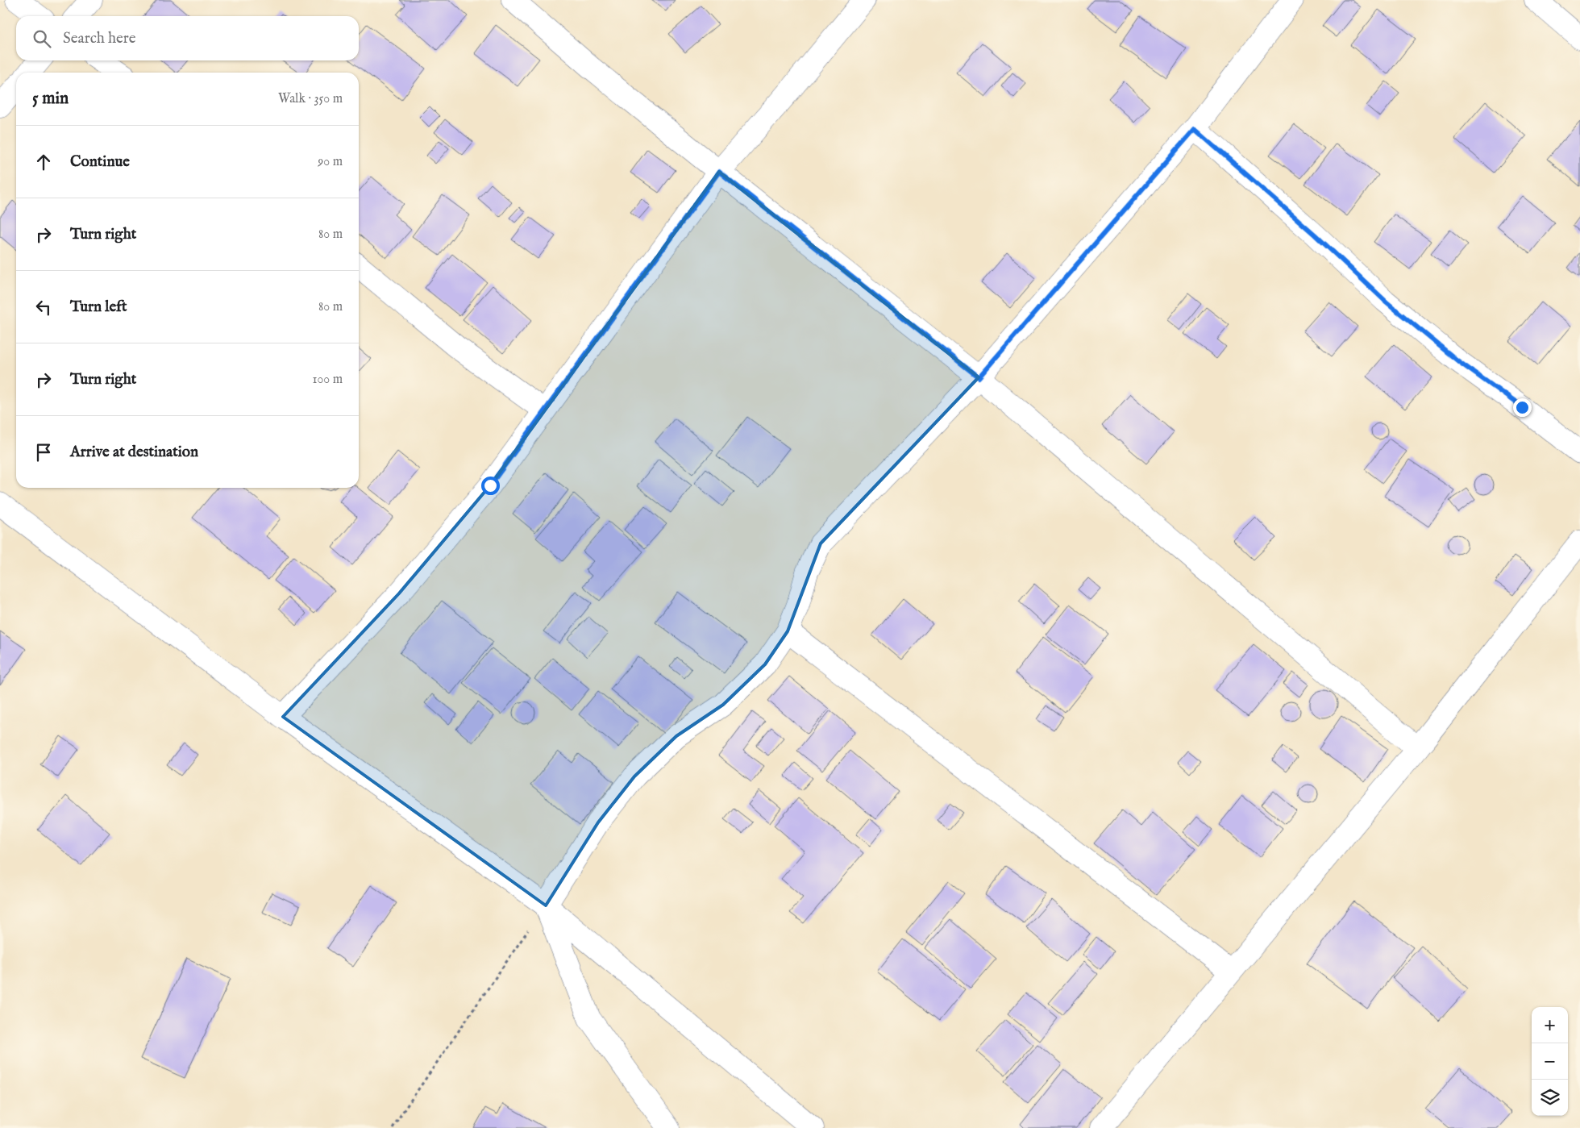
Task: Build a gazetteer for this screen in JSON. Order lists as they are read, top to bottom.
{
  "page": {
    "search": "Search here",
    "heading": ["5 min", "Walk · 350 m"],
    "list": [
      ["Continue", "90 m"],
      ["Turn right", "80 m"],
      ["Turn left", "80 m"],
      ["Turn right", "100 m"],
      "Arrive at destination"
    ],
    "map_buttons": ["+", "−"]
  }
}
